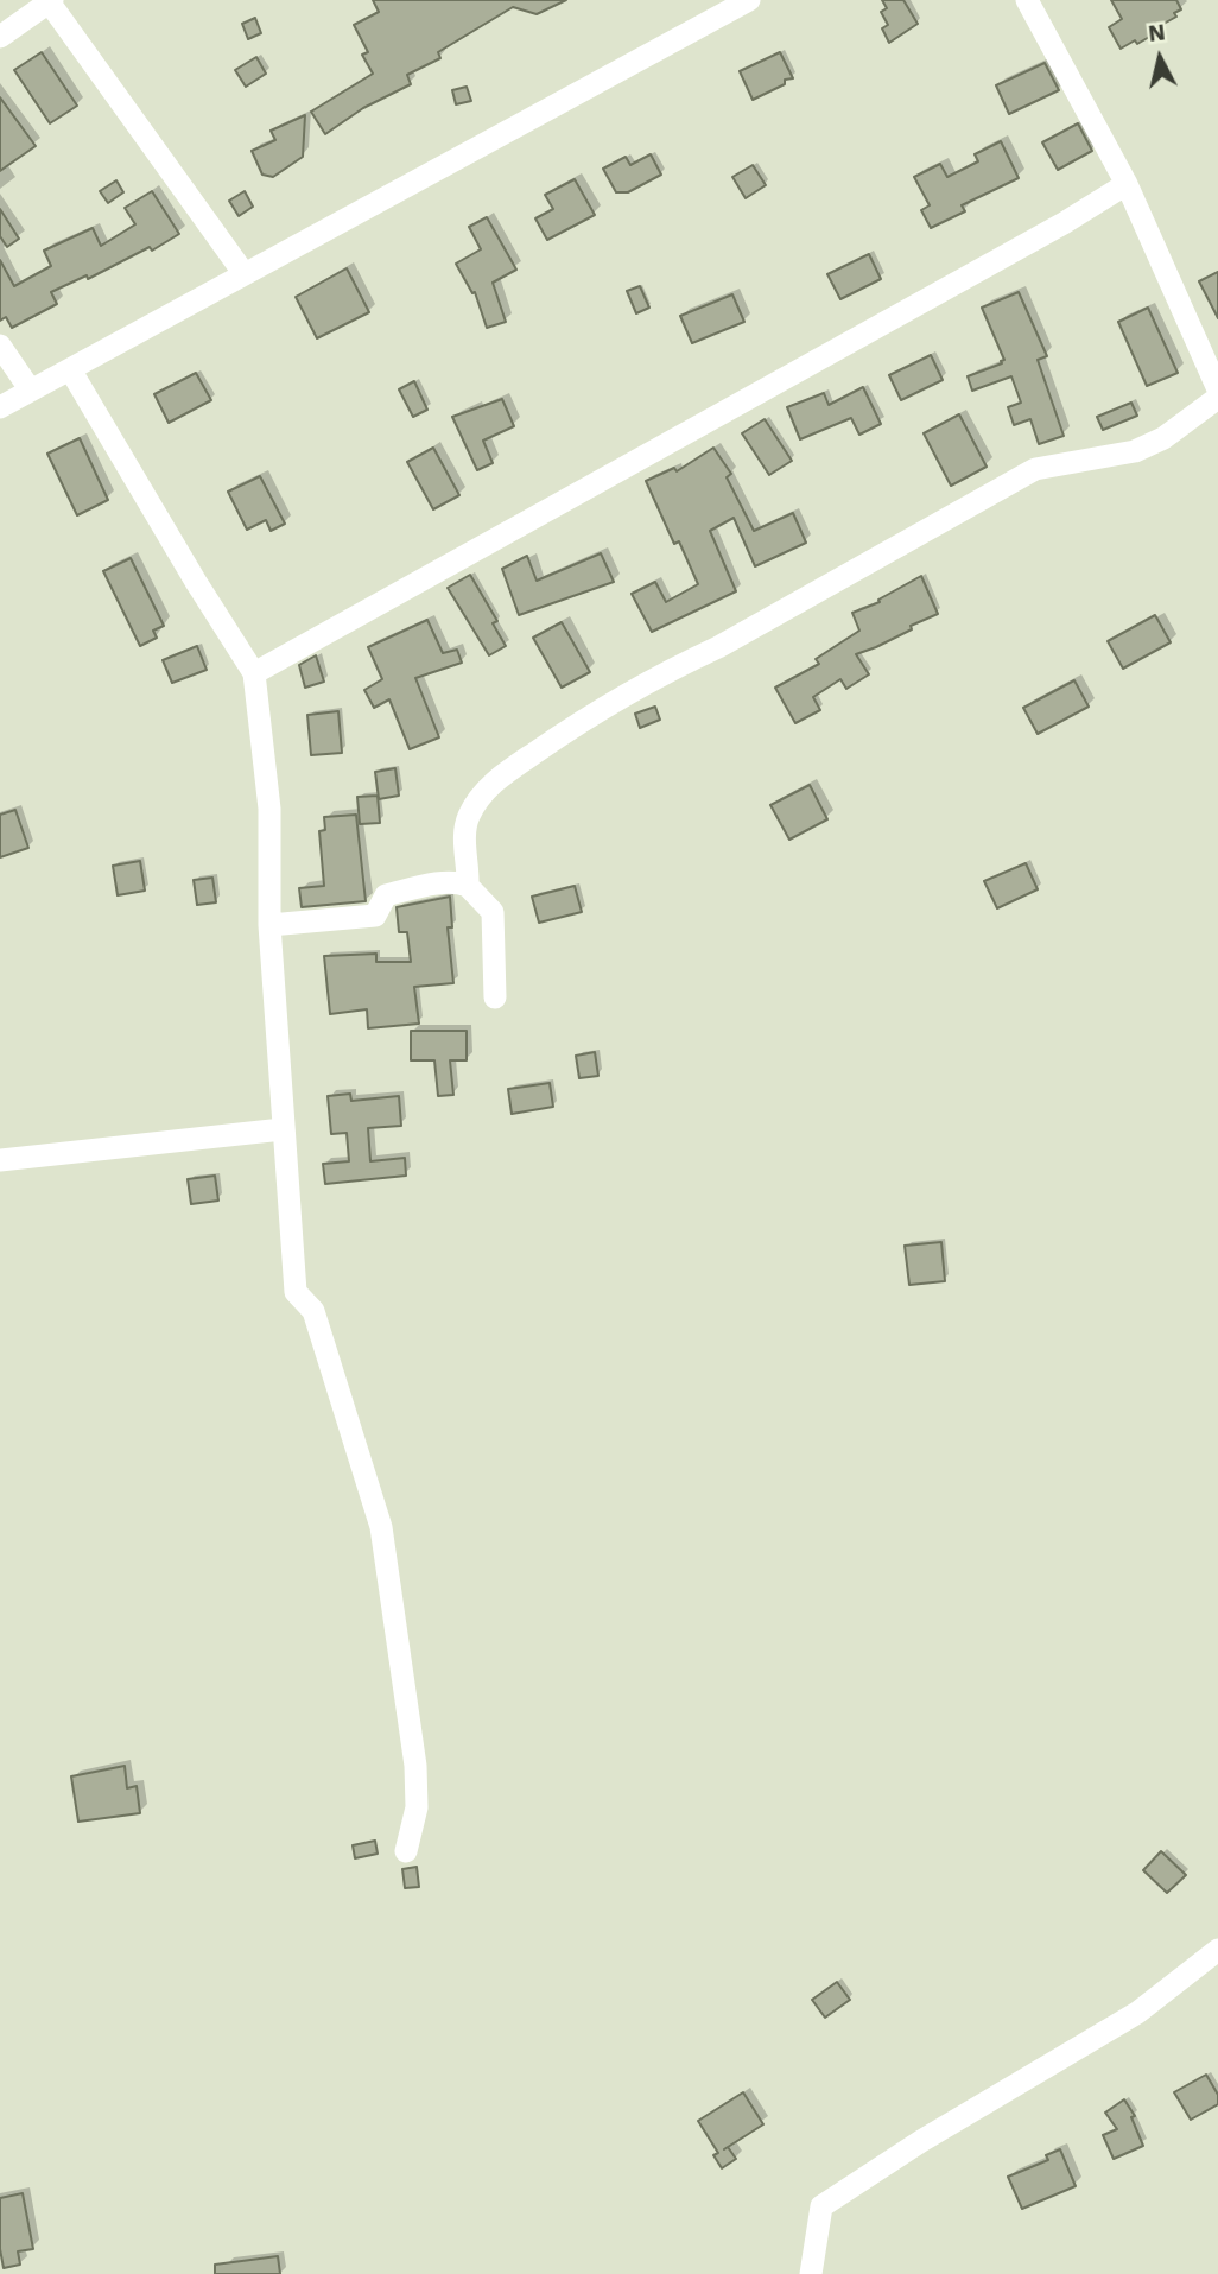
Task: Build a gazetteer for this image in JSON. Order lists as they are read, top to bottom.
{
  "north": "top"
}
